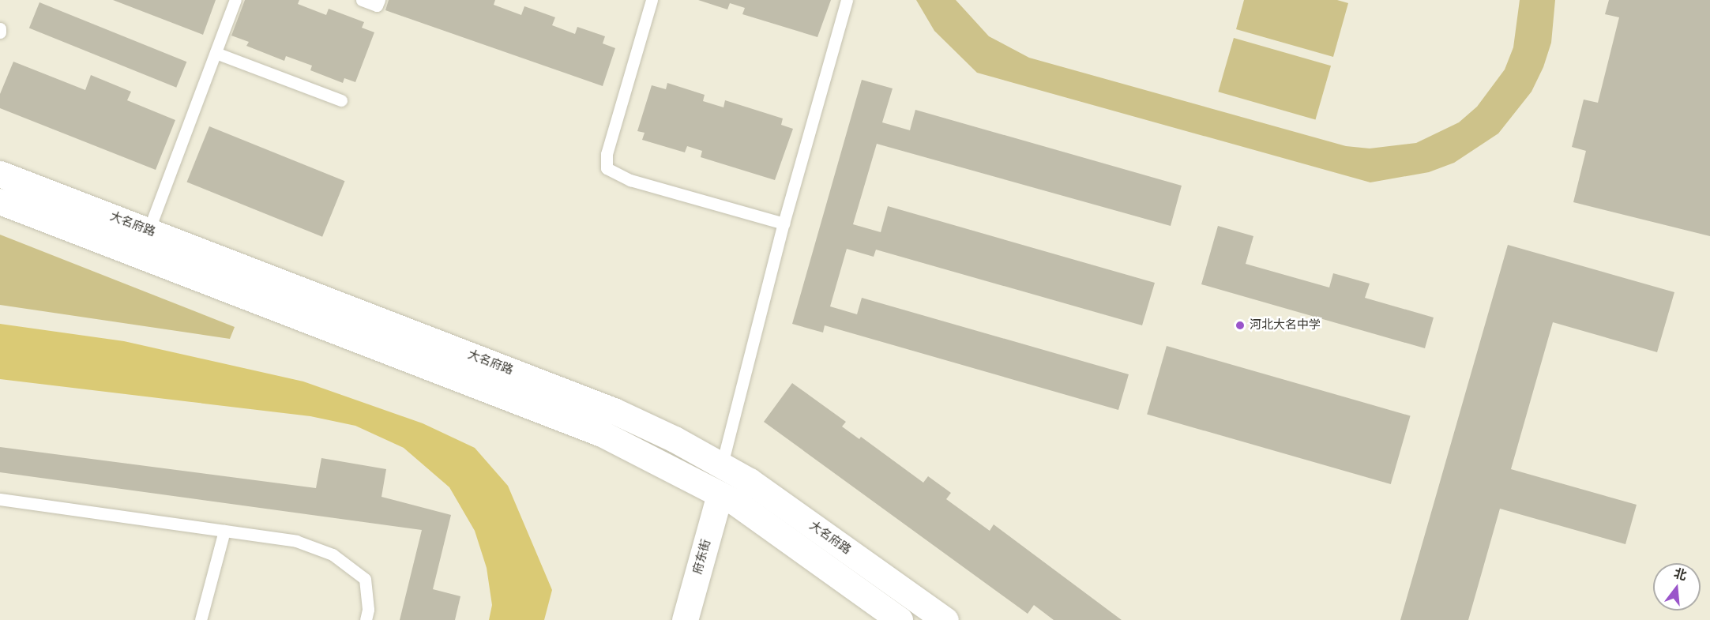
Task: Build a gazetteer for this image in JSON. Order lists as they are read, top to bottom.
{
  "streets": {
    "street": ["大名府路", "府东街"]
  },
  "places": ["河北大名中学"],
  "north": "top"
}
